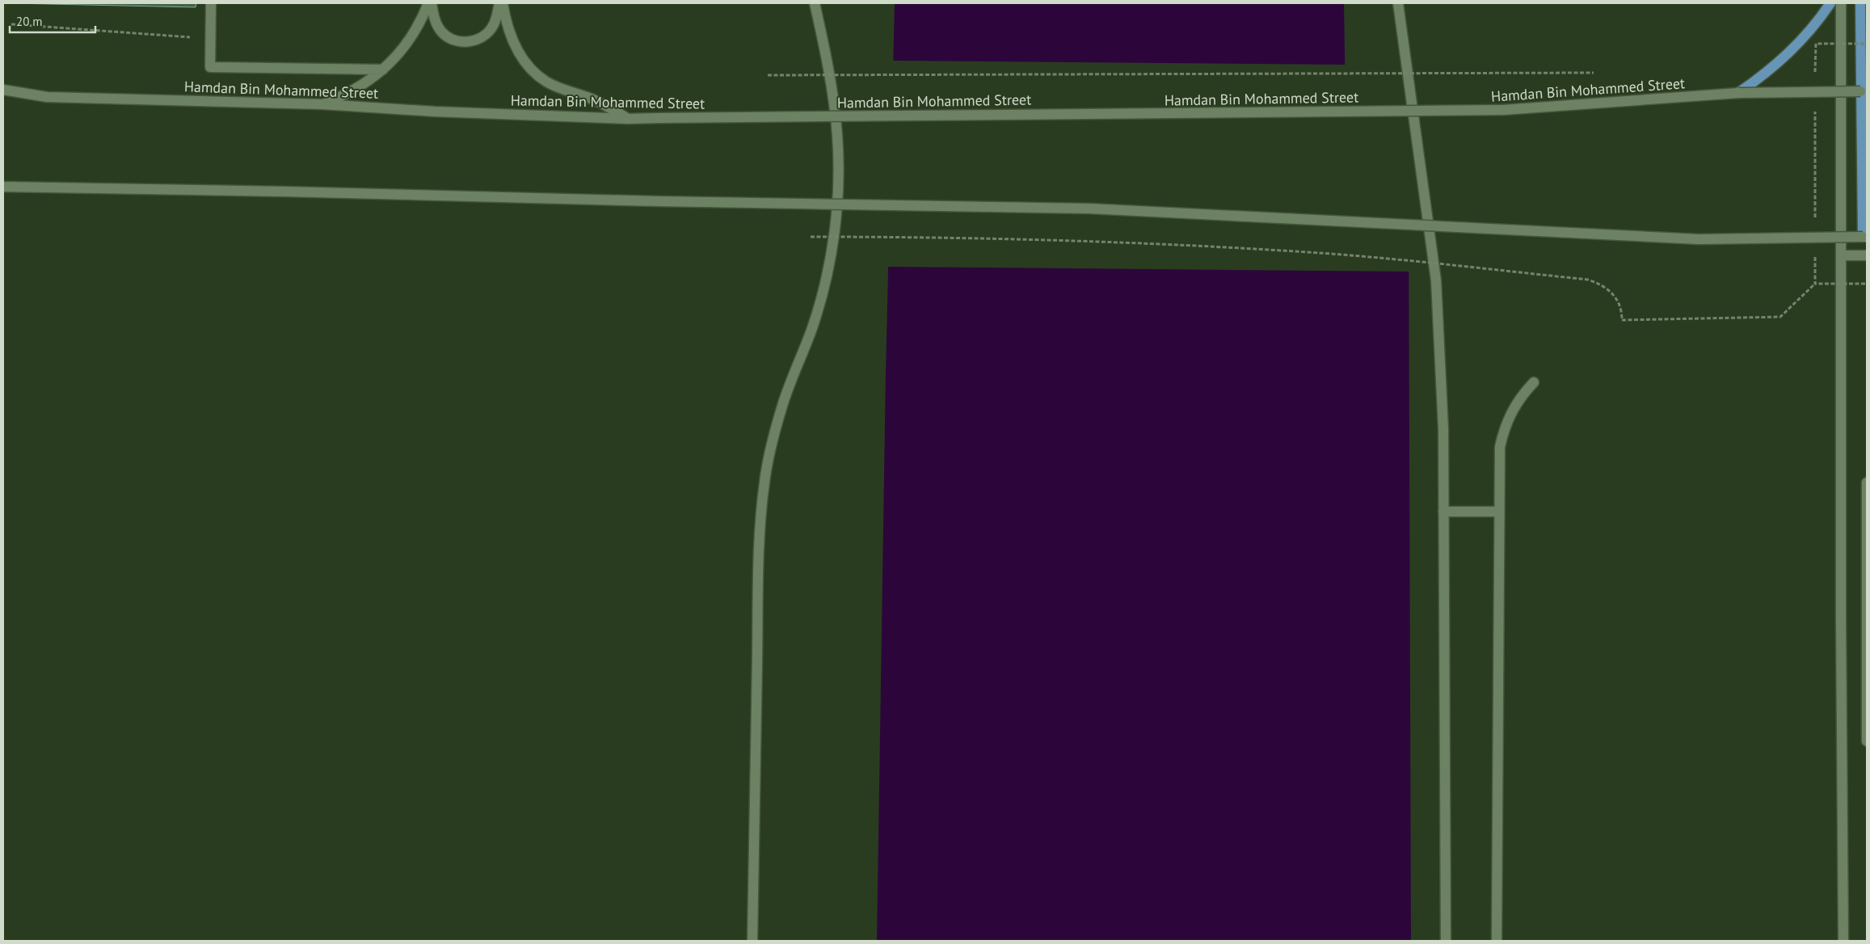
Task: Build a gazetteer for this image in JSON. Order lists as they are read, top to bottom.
{
  "streets": {
    "street": ["Hamdan Bin Mohammed Street"]
  },
  "scale_bar": "20 m"
}
